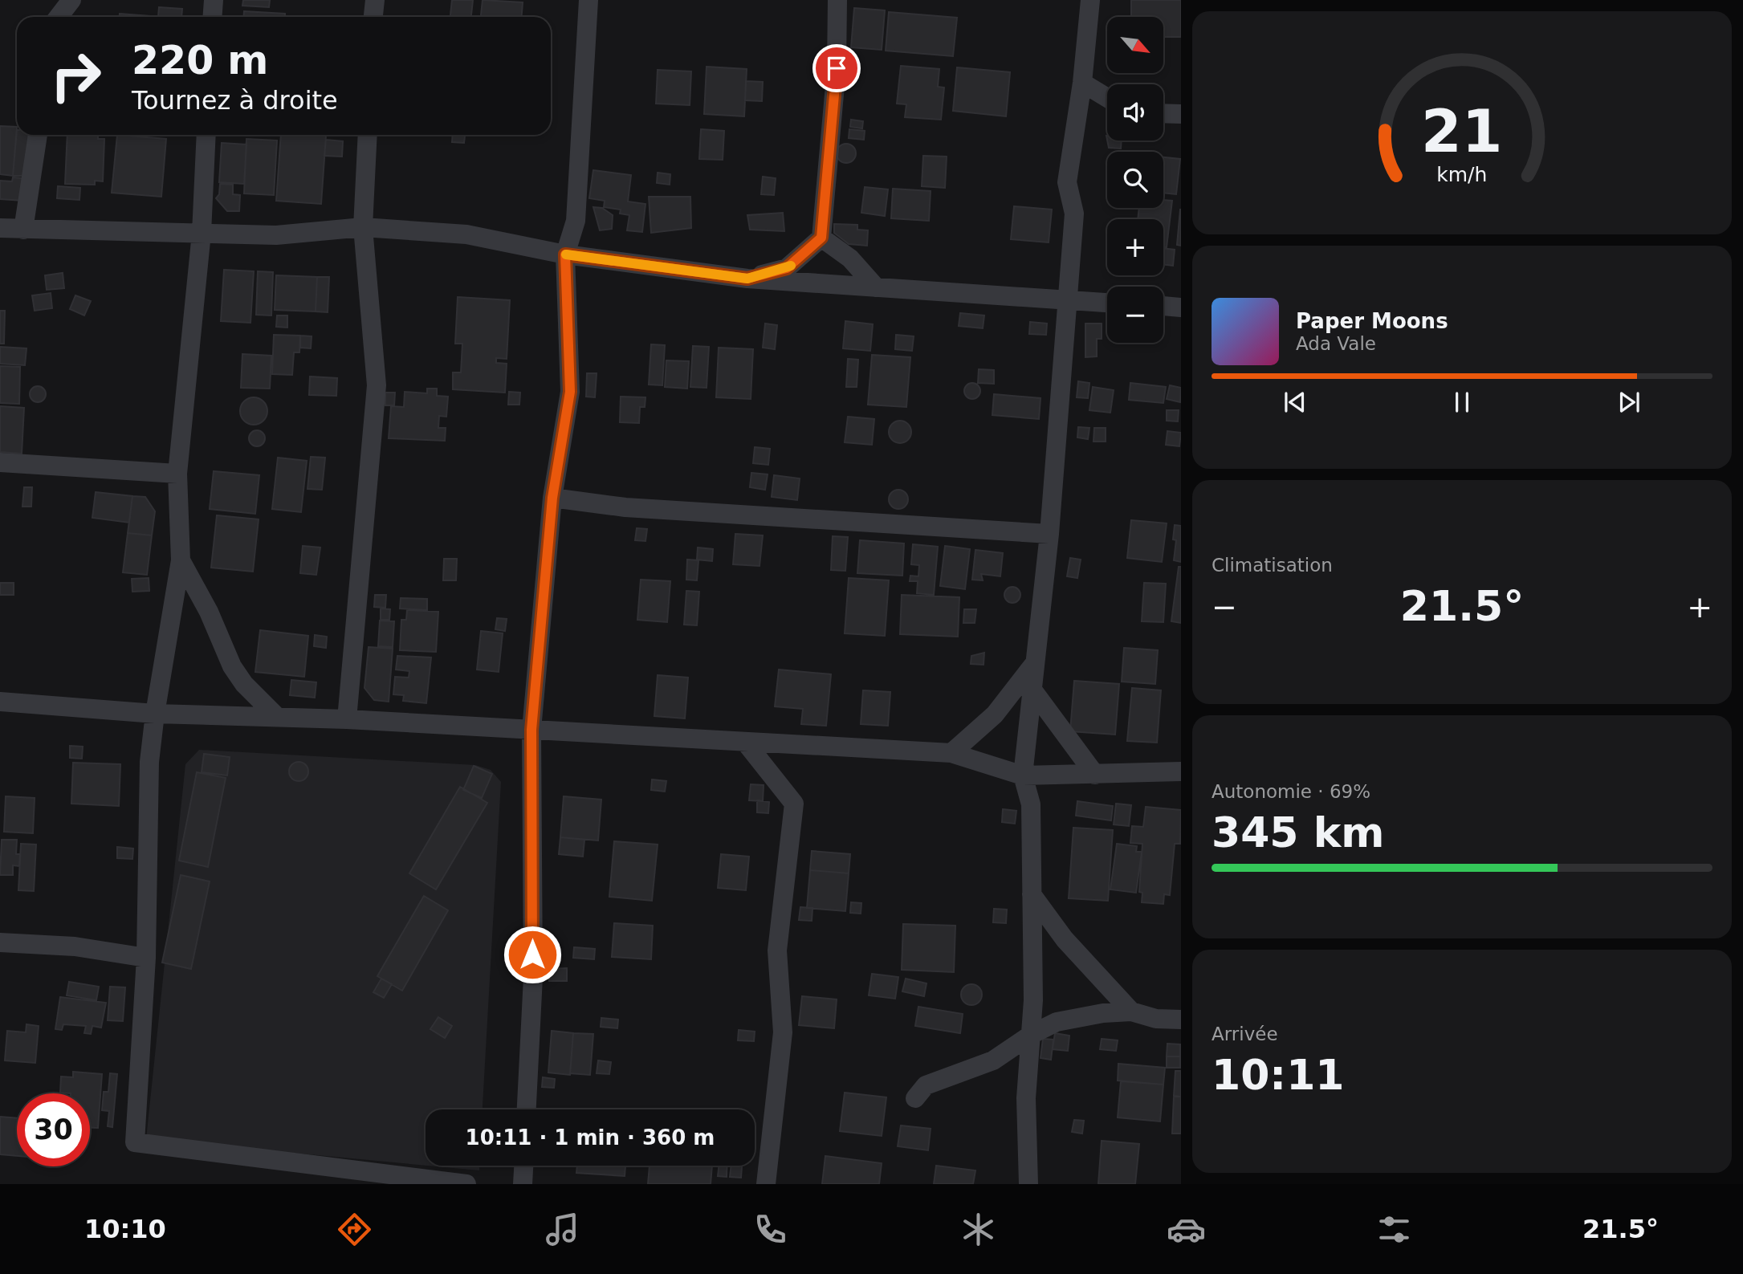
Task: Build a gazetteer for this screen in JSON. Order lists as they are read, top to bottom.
{
  "north": "bottom right",
  "page": {
    "map_buttons": ["+", "−"],
    "turn": ["220 m", "Tournez à droite"],
    "song": ["Paper Moons", "Ada Vale"],
    "tile": [
      "Climatisation",
      ["Autonomie · 69%", "345 km"],
      ["Arrivée", "10:11"]
    ],
    "heat": ["−", "21.5°", "+"],
    "limit": "30",
    "trip": "10:11 · 1 min · 360 m",
    "tabs": ["10:10", "21.5°"],
    "gauge": ["21", "km/h"]
  }
}
